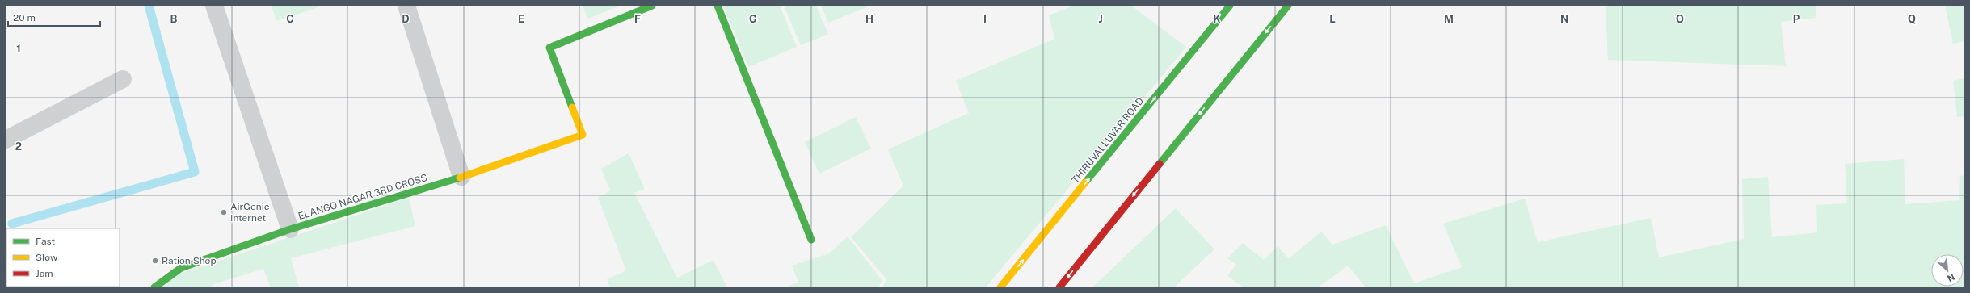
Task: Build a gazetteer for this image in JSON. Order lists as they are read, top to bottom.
{
  "streets": {
    "street": ["THIRUVALLUVAR ROAD", "ELANGO NAGAR 3RD CROSS"]
  },
  "places": ["AirGenie Internet", "Ration Shop"],
  "legend": ["Fast", "Slow", "Jam"],
  "scale_bar": "20 m",
  "north": "bottom right",
  "grid": {
    "columns": [
      "B",
      "C",
      "D",
      "E",
      "F",
      "G",
      "H",
      "I",
      "J",
      "K",
      "L",
      "M",
      "N",
      "O",
      "P",
      "Q"
    ],
    "rows": ["1", "2"]
  }
}
